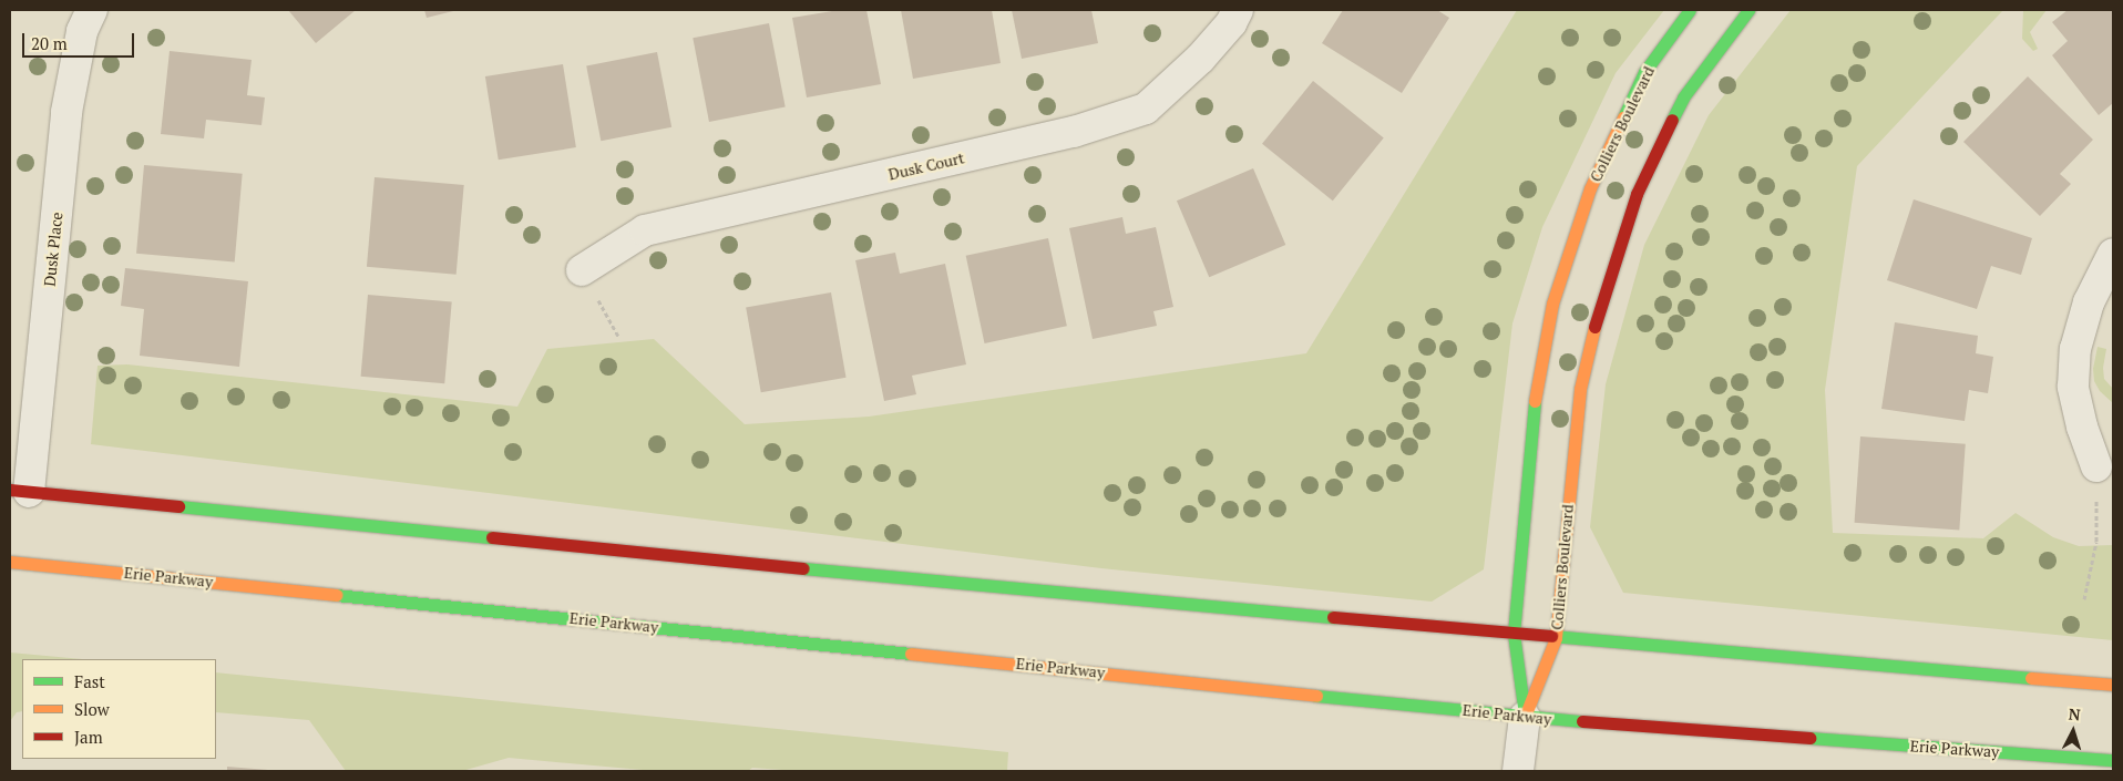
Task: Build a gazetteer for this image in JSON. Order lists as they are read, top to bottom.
{
  "streets": {
    "main road": ["Colliers Boulevard", "Erie Parkway"],
    "street": ["Dusk Court", "Dusk Place"]
  },
  "crossings": [
    ["Colliers Boulevard", "Erie Parkway"]
  ],
  "legend": ["Fast", "Slow", "Jam"],
  "scale_bar": "20 m",
  "north": "top"
}
